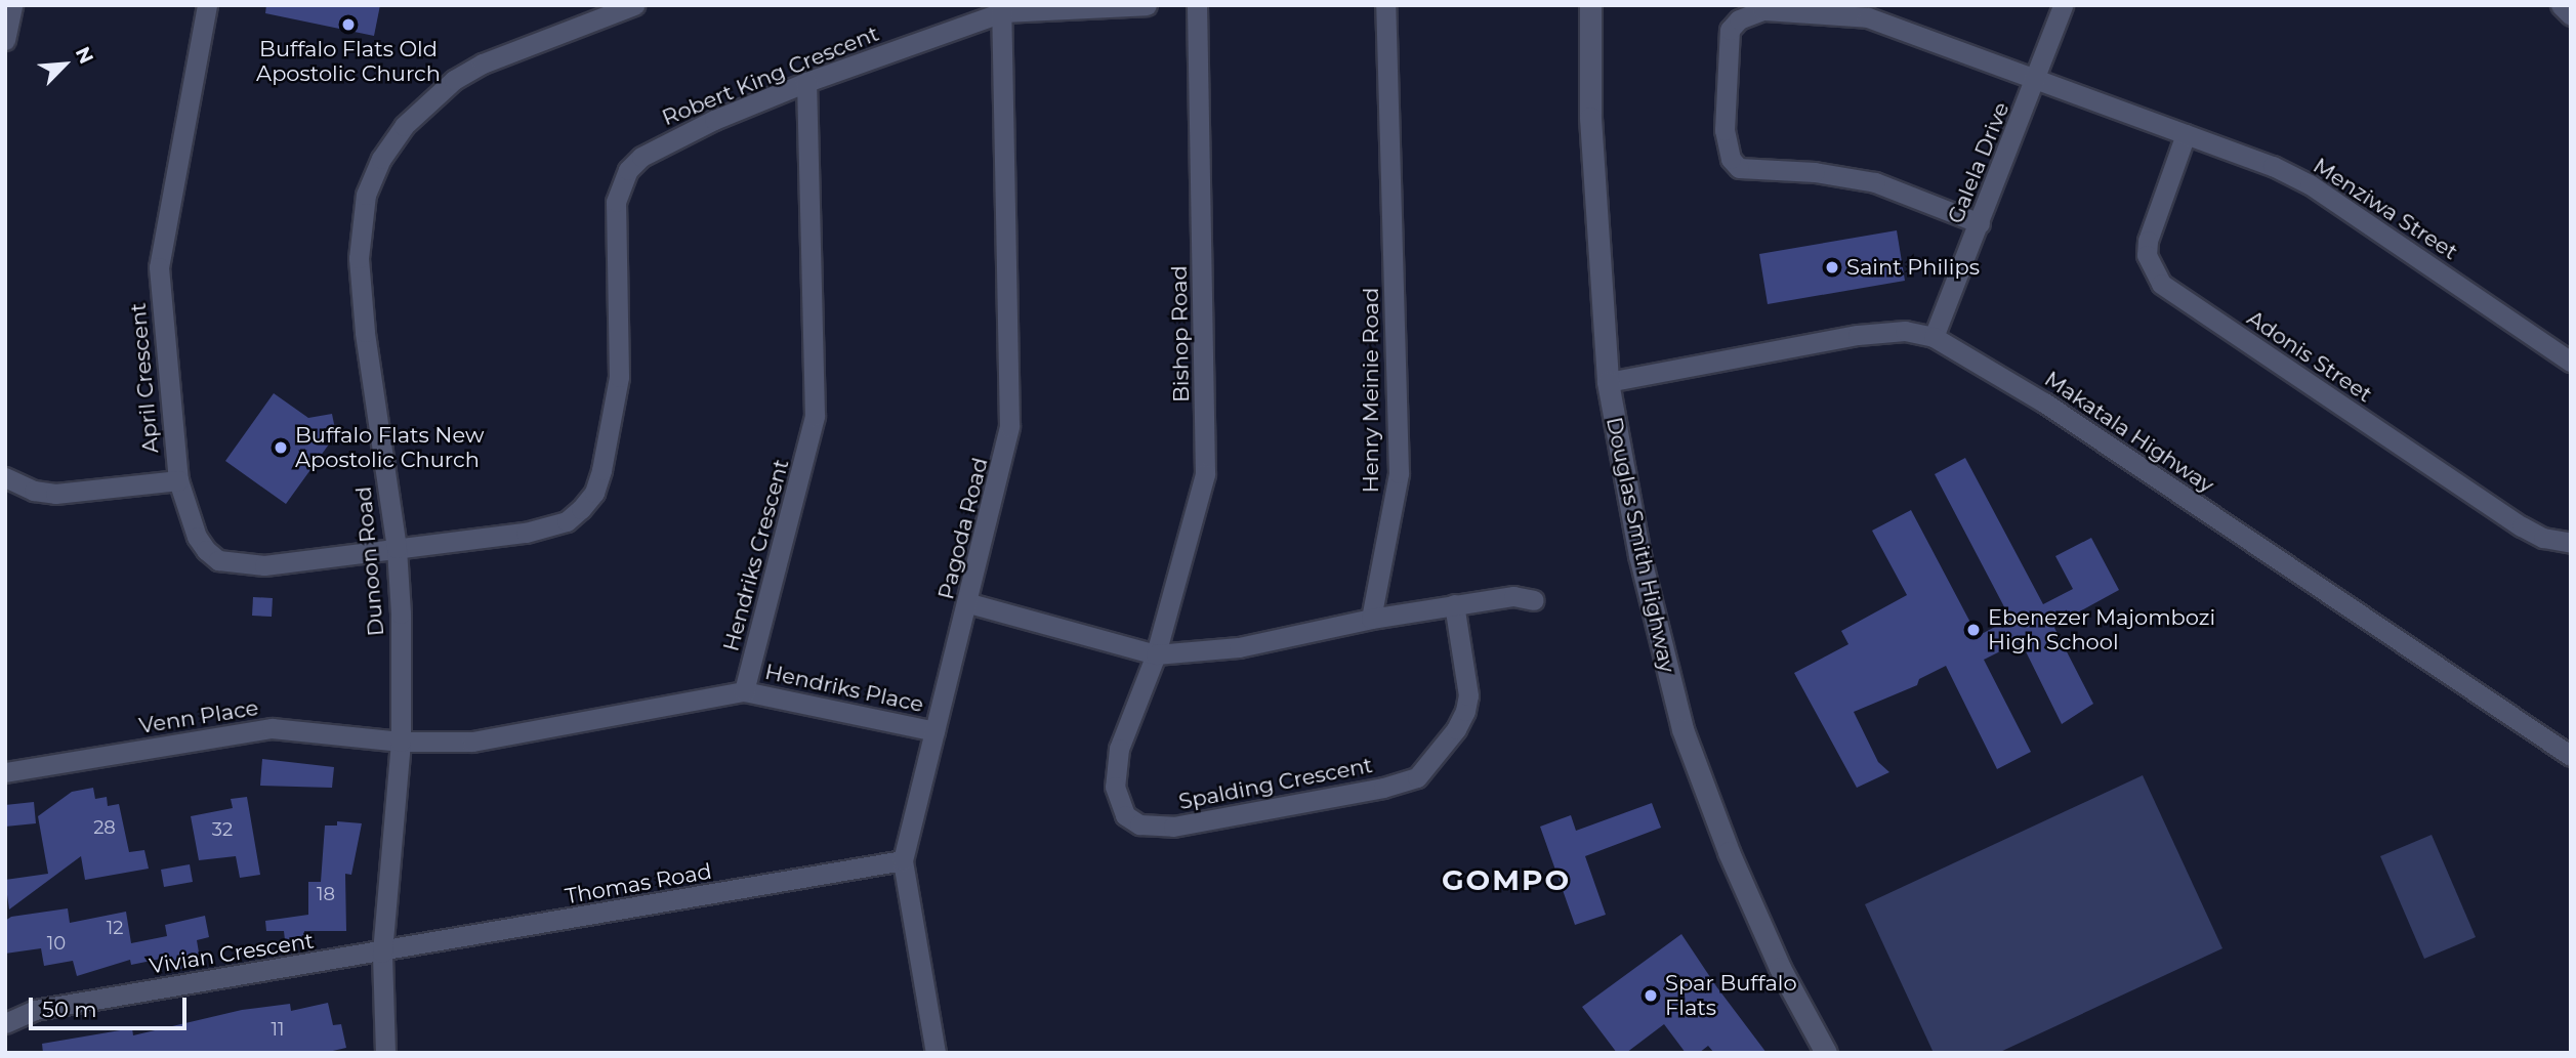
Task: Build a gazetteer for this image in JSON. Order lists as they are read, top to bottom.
{
  "streets": {
    "street": [
      "Robert King Crescent",
      "Galela Drive",
      "Menziwa Street",
      "Bishop Road",
      "Adonis Street",
      "April Crescent",
      "Henry Meinie Road",
      "Makatala Highway",
      "Pagoda Road",
      "Douglas Smith Highway",
      "Hendriks Crescent",
      "Dunoon Road",
      "Hendriks Place",
      "Venn Place",
      "Spalding Crescent",
      "Thomas Road",
      "Vivian Crescent"
    ]
  },
  "crossings": [
    ["Robert King Crescent", "April Crescent"],
    ["Robert King Crescent", "Pagoda Road"],
    ["Robert King Crescent", "Hendriks Crescent"],
    ["Robert King Crescent", "Dunoon Road"],
    ["Galela Drive", "Menziwa Street"],
    ["Galela Drive", "Makatala Highway"],
    ["Menziwa Street", "Adonis Street"],
    ["Bishop Road", "Spalding Crescent"],
    ["April Crescent", "Dunoon Road"],
    ["Makatala Highway", "Douglas Smith Highway"],
    ["Pagoda Road", "Hendriks Place"],
    ["Pagoda Road", "Thomas Road"],
    ["Hendriks Crescent", "Hendriks Place"],
    ["Dunoon Road", "Venn Place"],
    ["Dunoon Road", "Thomas Road"],
    ["Dunoon Road", "Vivian Crescent"],
    ["Thomas Road", "Vivian Crescent"]
  ],
  "districts": ["GOMPO"],
  "places": [
    "Buffalo Flats Old Apostolic Church",
    "Saint Philips",
    "Buffalo Flats New Apostolic Church",
    "Ebenezer Majombozi High School",
    "Spar Buffalo Flats"
  ],
  "house_numbers": [
    "28",
    "32",
    "18",
    "12",
    "10",
    "11"
  ],
  "scale_bar": "50 m",
  "north": "top right"
}
